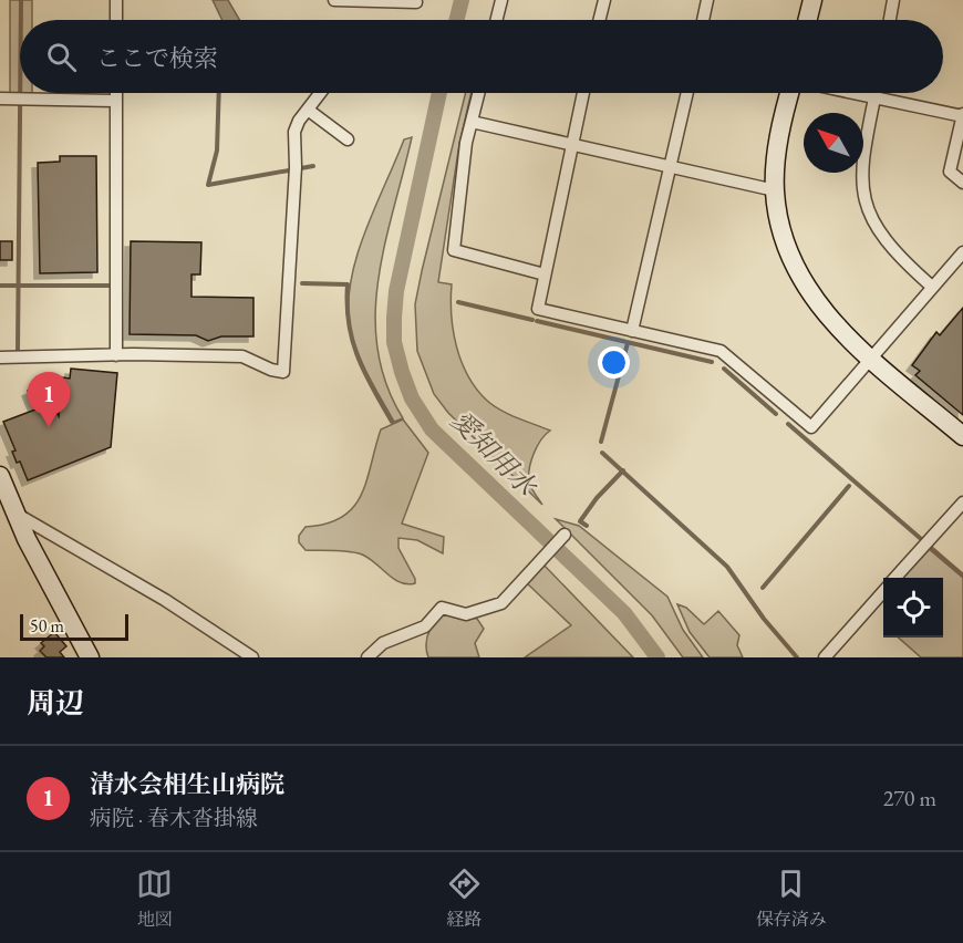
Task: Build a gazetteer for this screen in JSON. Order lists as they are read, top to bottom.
{
  "water": ["愛知用水"],
  "scale_bar": "50 m",
  "north": "top left",
  "page": {
    "search": "ここで検索",
    "pins": "1",
    "scale": "50 m",
    "heading": "周辺",
    "list": [
      {
        "mark": "1",
        "name": "清水会相生山病院",
        "note": "病院 · 春木沓掛線",
        "value": "270 m"
      }
    ],
    "nav": ["地図", "経路", "保存済み"]
  }
}
